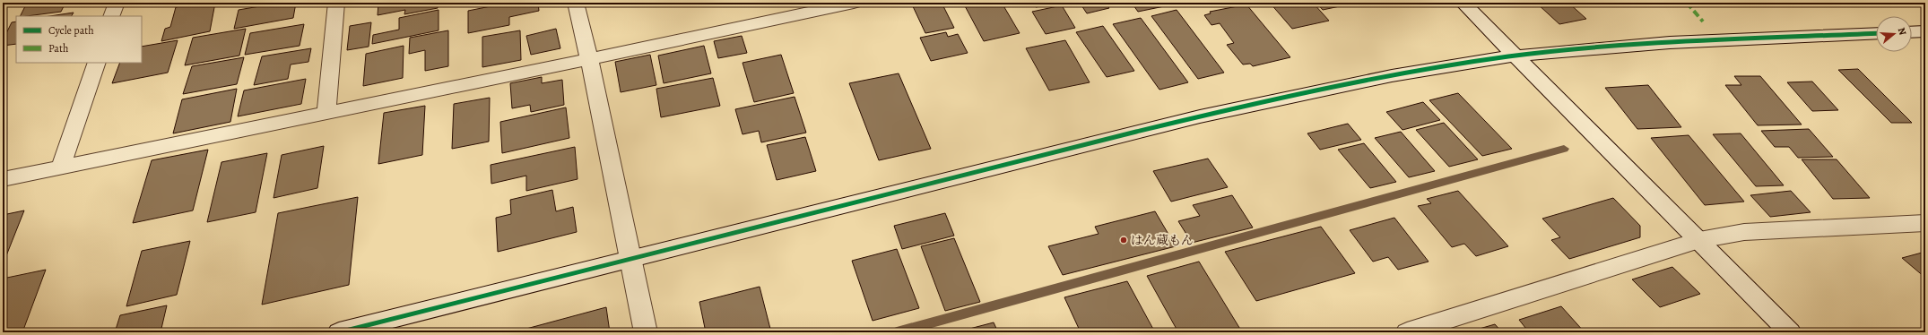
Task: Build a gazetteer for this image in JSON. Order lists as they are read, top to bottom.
{
  "places": ["はん蔵もん"],
  "legend": ["Cycle path", "Path"],
  "north": "right"
}
